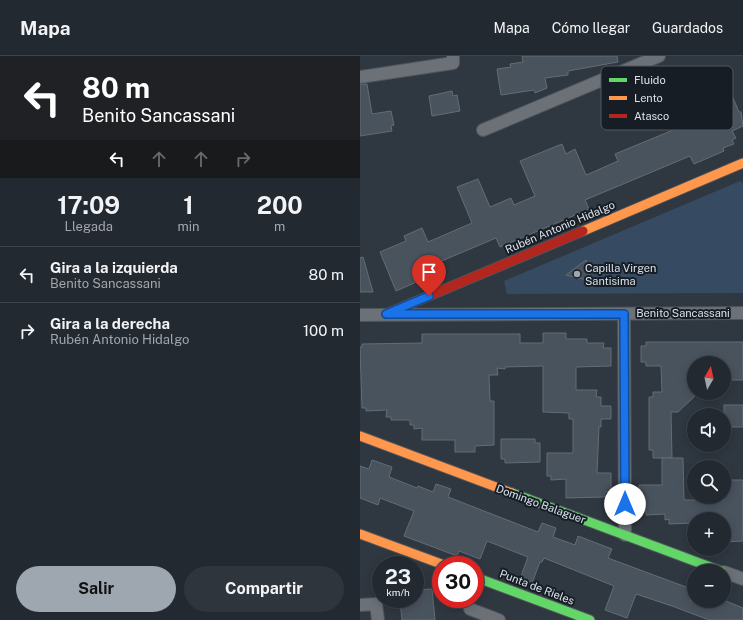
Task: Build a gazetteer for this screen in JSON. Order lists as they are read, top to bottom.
{
  "streets": {
    "street": [
      "Rubén Antonio Hidalgo",
      "Benito Sancassani",
      "Domingo Balaguer",
      "Punta de Rieles"
    ]
  },
  "crossings": [
    ["Rubén Antonio Hidalgo", "Benito Sancassani"]
  ],
  "places": ["Capilla Virgen Santisima"],
  "legend": ["Fluido", "Lento", "Atasco"],
  "north": "top",
  "page": {
    "header": "Mapa",
    "nav": ["Mapa", "Cómo llegar", "Guardados"],
    "turn": ["80 m", "Benito Sancassani"],
    "eta": [
      "17:09",
      "Llegada",
      "1",
      "min",
      "200",
      "m"
    ],
    "list": [
      {
        "name": "Gira a la izquierda",
        "note": "Benito Sancassani",
        "value": "80 m"
      },
      {
        "name": "Gira a la derecha",
        "note": "Rubén Antonio Hidalgo",
        "value": "100 m"
      }
    ],
    "map_buttons": ["+", "−"],
    "speed": "23 km/h",
    "limit": "30",
    "buttons": ["Salir", "Compartir"]
  }
}
